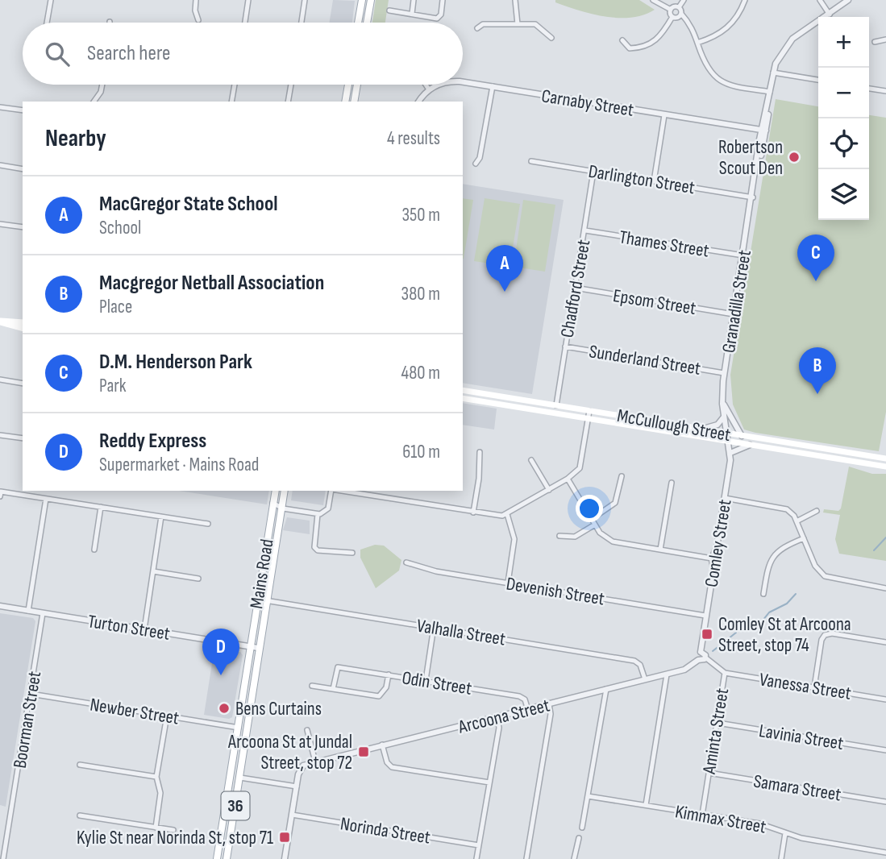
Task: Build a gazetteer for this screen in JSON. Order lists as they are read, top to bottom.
{
  "streets": {
    "main road": ["McCullough Street", "Mains Road", "36"],
    "street": [
      "Carnaby Street",
      "Darlington Street",
      "Thames Street",
      "Chadford Street",
      "Epsom Street",
      "Granadilla Street",
      "Sunderland Street",
      "Comley Street",
      "Devenish Street",
      "Turton Street",
      "Valhalla Street",
      "Odin Street",
      "Vanessa Street",
      "Newber Street",
      "Arcoona Street",
      "Boorman Street",
      "Aminta Street",
      "Lavinia Street",
      "Samara Street",
      "Kimmax Street",
      "Norinda Street"
    ]
  },
  "crossings": [
    ["Carnaby Street", "Granadilla Street"],
    ["Darlington Street", "Chadford Street"],
    ["Darlington Street", "Granadilla Street"],
    ["Thames Street", "Chadford Street"],
    ["Thames Street", "Granadilla Street"],
    ["Chadford Street", "Epsom Street"],
    ["Chadford Street", "Sunderland Street"],
    ["Chadford Street", "McCullough Street"],
    ["Epsom Street", "Granadilla Street"],
    ["Granadilla Street", "Sunderland Street"],
    ["Granadilla Street", "McCullough Street"],
    ["Granadilla Street", "Comley Street"],
    ["McCullough Street", "Comley Street"],
    ["Comley Street", "Devenish Street"],
    ["Comley Street", "Arcoona Street"],
    ["Mains Road", "Turton Street"],
    ["Mains Road", "Valhalla Street"],
    ["Mains Road", "Newber Street"],
    ["Turton Street", "Boorman Street"],
    ["Valhalla Street", "Arcoona Street"],
    ["Odin Street", "Arcoona Street"],
    ["Vanessa Street", "Aminta Street"],
    ["Newber Street", "Boorman Street"],
    ["Arcoona Street", "Aminta Street"],
    ["Aminta Street", "Lavinia Street"],
    ["Aminta Street", "Samara Street"],
    ["Aminta Street", "Kimmax Street"]
  ],
  "places": {
    "other": ["Robertson Scout Den", "Bens Curtains"],
    "transit": ["Comley St at Arcoona Street, stop 74", "Arcoona St at Jundal Street, stop 72", "Kylie St near Norinda St, stop 71"]
  },
  "page": {
    "map_buttons": ["+", "−"],
    "search": "Search here",
    "heading": ["Nearby", "4 results"],
    "list": [
      {
        "mark": "A",
        "name": "MacGregor State School",
        "note": "School",
        "value": "350 m"
      },
      {
        "mark": "B",
        "name": "Macgregor Netball Association",
        "note": "Place",
        "value": "380 m"
      },
      {
        "mark": "C",
        "name": "D.M. Henderson Park",
        "note": "Park",
        "value": "480 m"
      },
      {
        "mark": "D",
        "name": "Reddy Express",
        "note": "Supermarket · Mains Road",
        "value": "610 m"
      }
    ],
    "pins": [
      "C",
      "A",
      "B",
      "D"
    ]
  }
}
